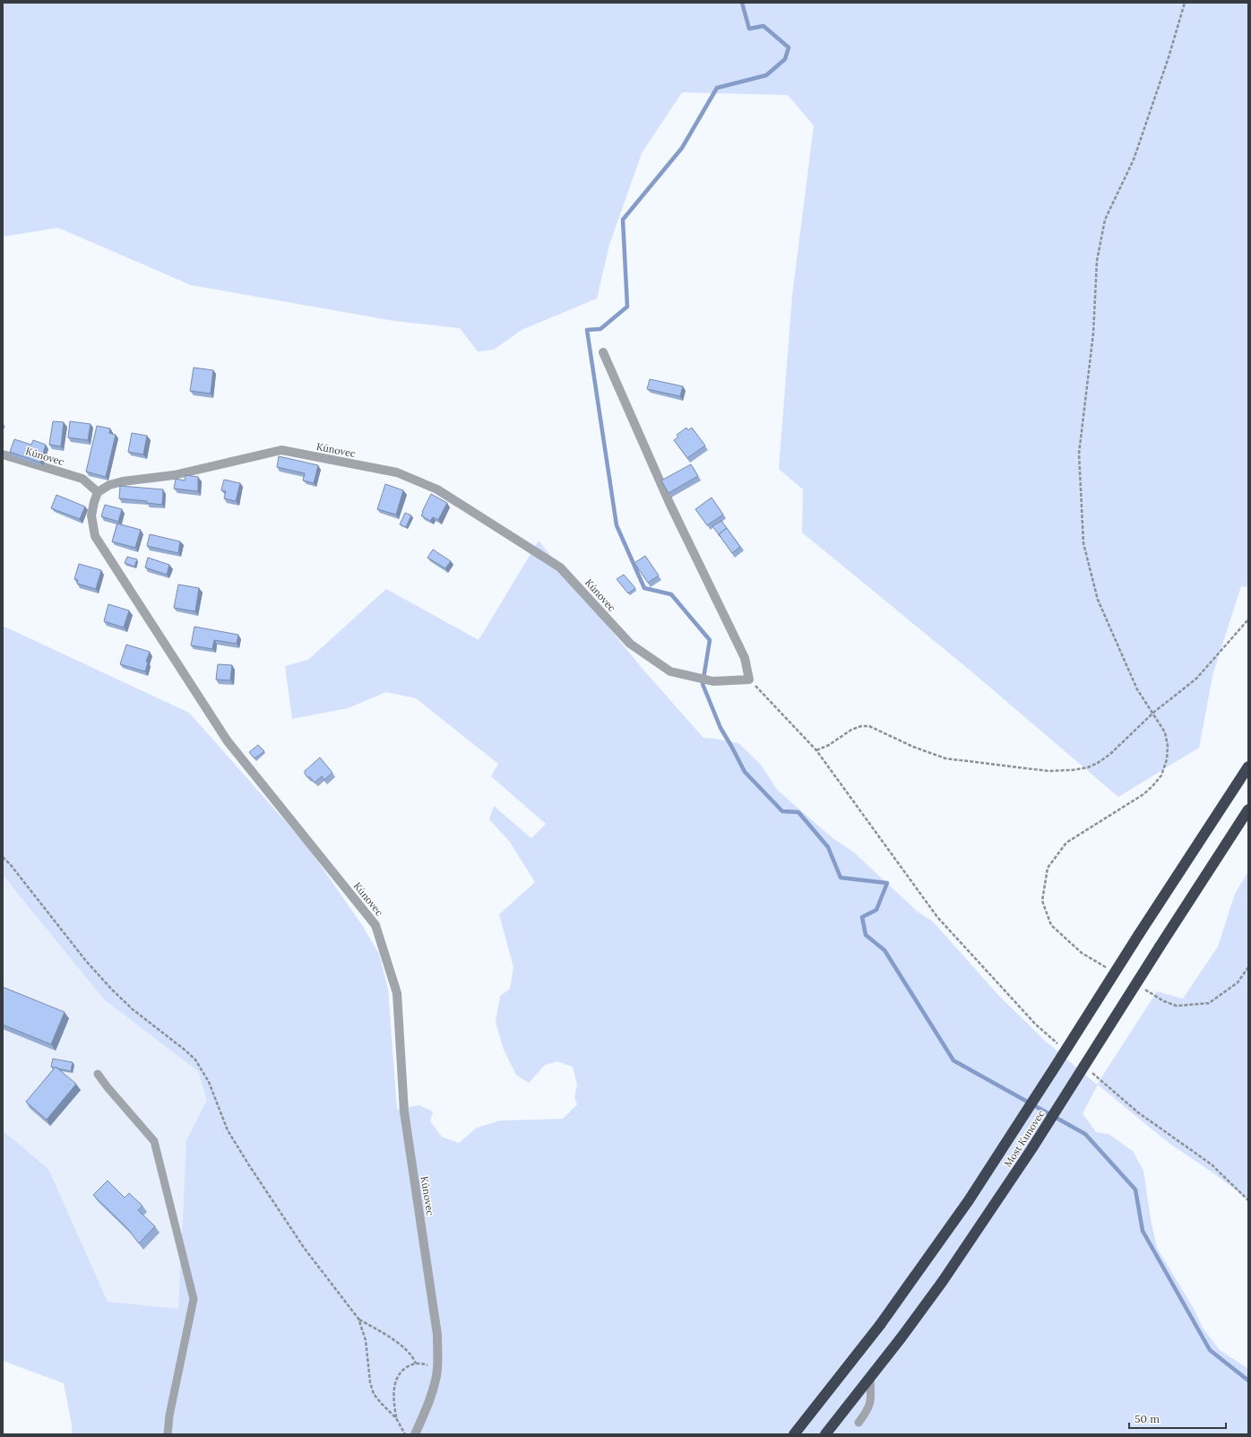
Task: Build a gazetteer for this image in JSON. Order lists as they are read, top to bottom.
{
  "streets": {
    "highway": ["Most Kunovec"],
    "street": ["Kúnovec"]
  },
  "scale_bar": "50 m"
}
